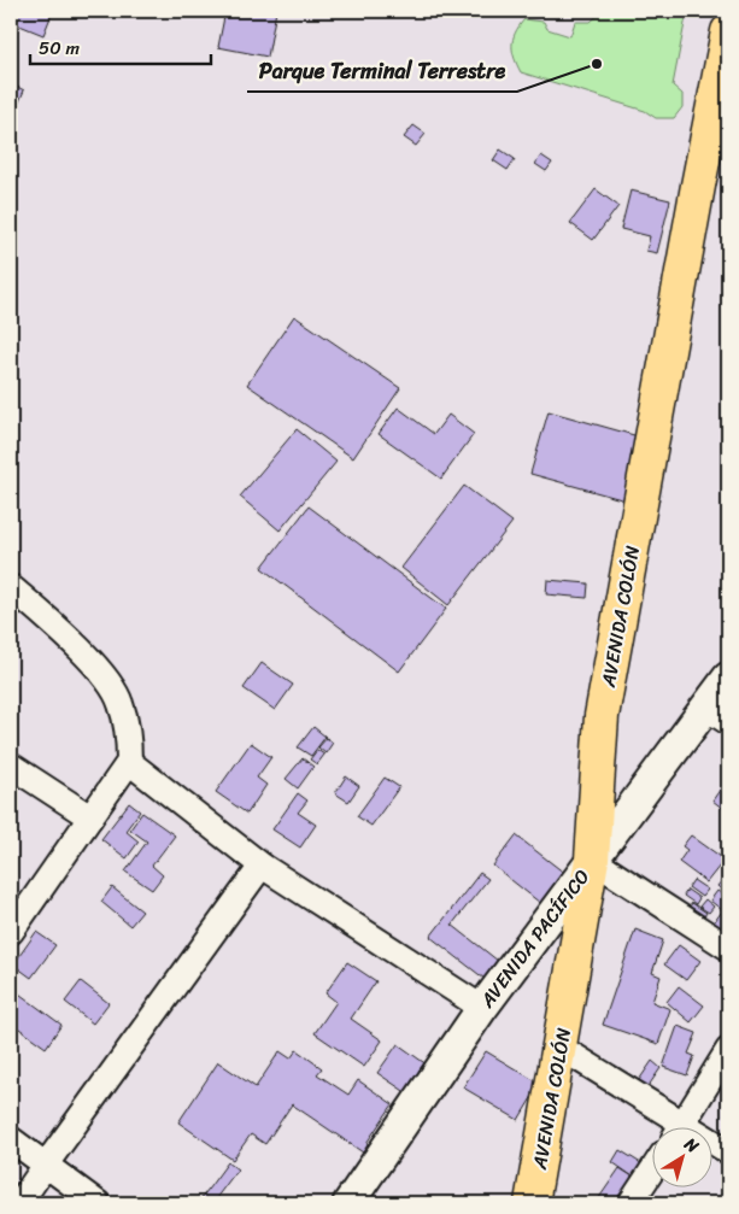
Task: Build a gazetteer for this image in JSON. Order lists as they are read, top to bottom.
{
  "streets": {
    "main road": ["AVENIDA COLÓN"],
    "street": ["AVENIDA PACÍFICO"]
  },
  "crossings": [
    ["AVENIDA COLÓN", "AVENIDA PACÍFICO"]
  ],
  "places": ["Parque Terminal Terrestre"],
  "scale_bar": "50 m",
  "north": "top right"
}
